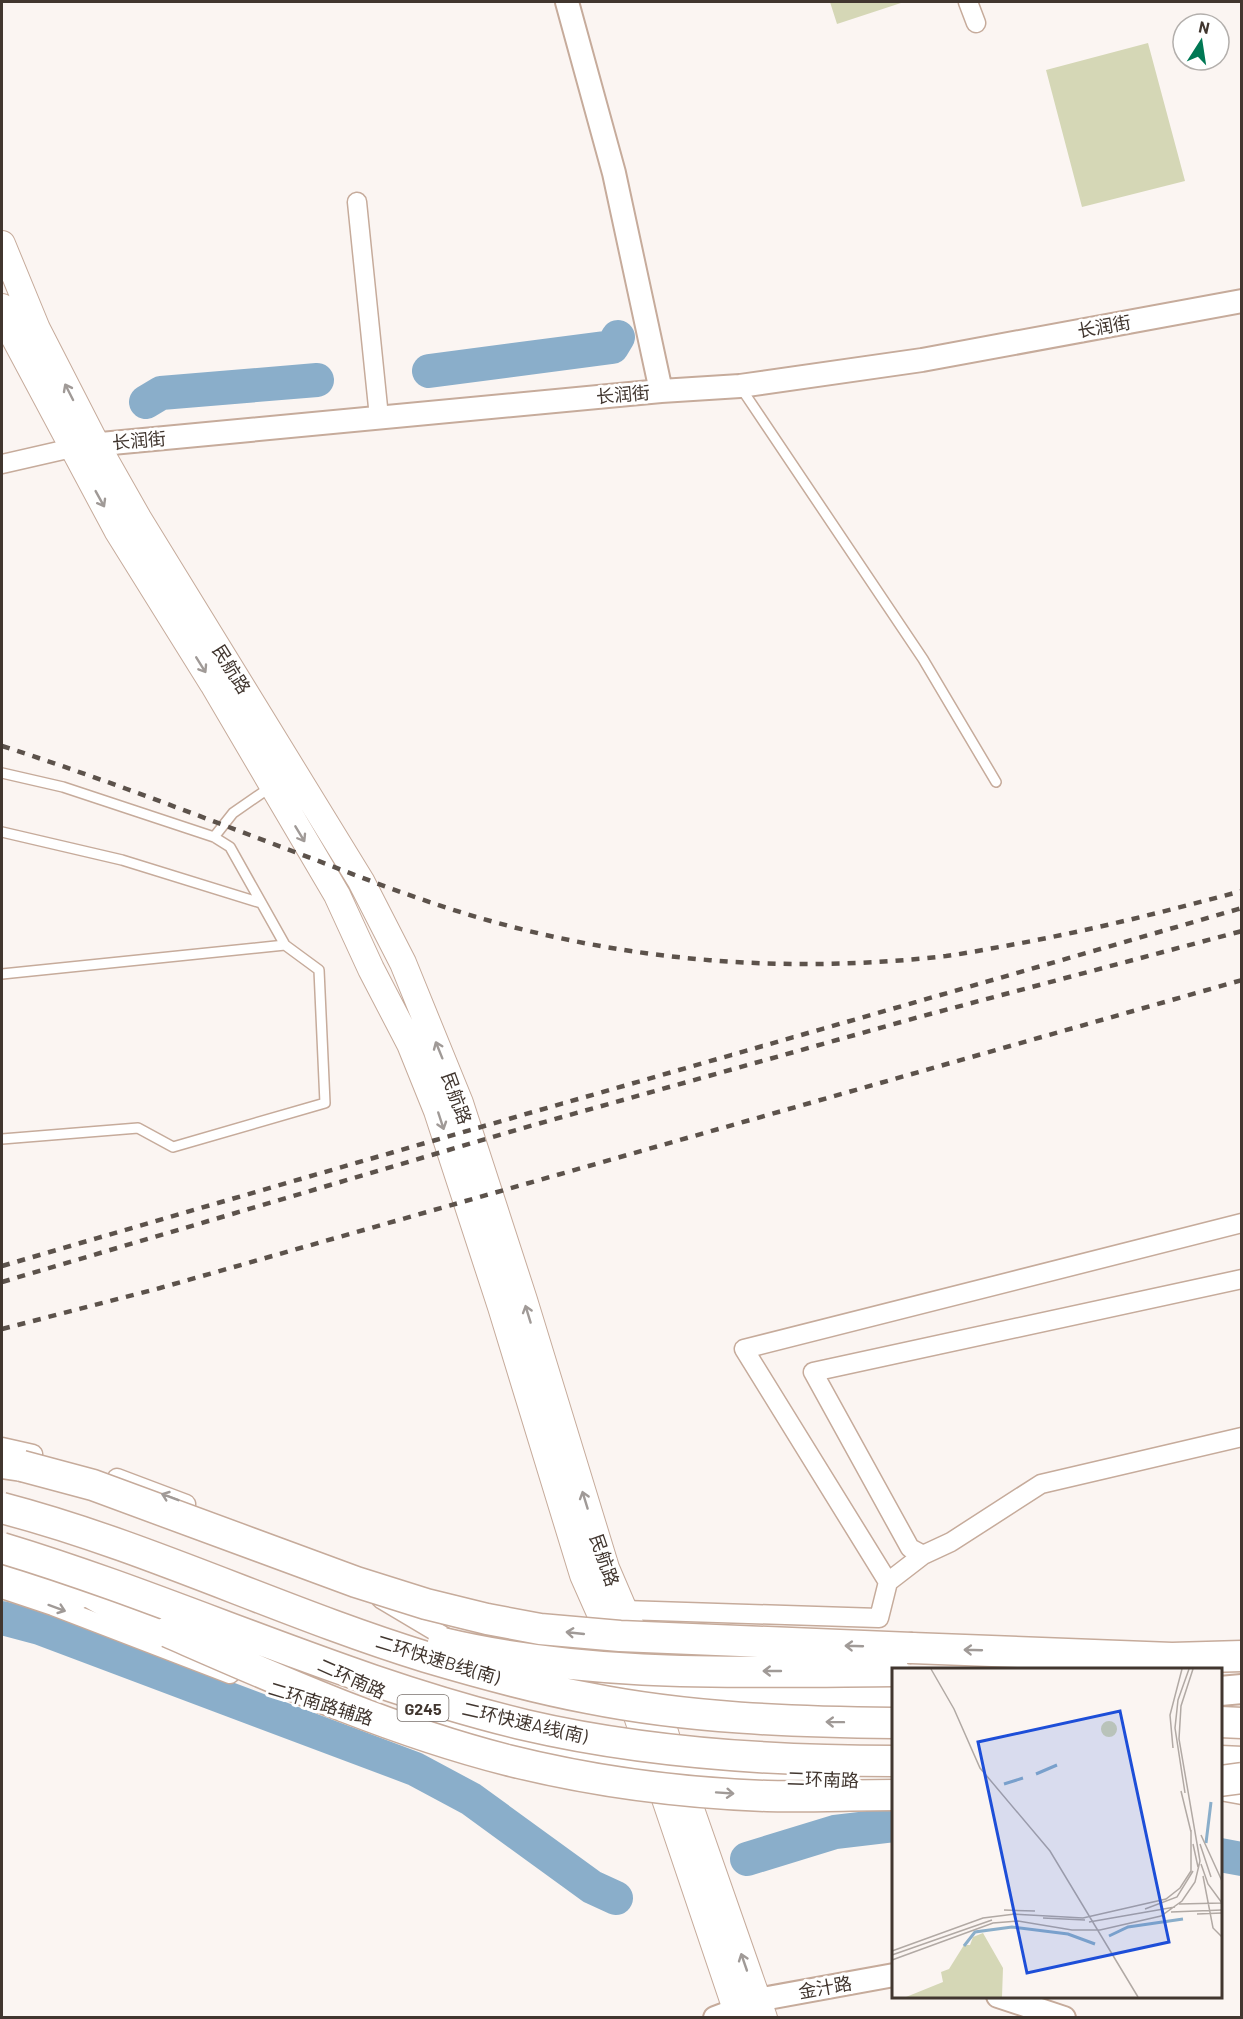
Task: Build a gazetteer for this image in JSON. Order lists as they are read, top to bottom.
{
  "streets": {
    "highway": ["二环快速B线(南)", "二环快速A线(南)"],
    "main road": ["民航路", "二环南路", "G245"],
    "street": ["长润街", "二环南路辅路", "金汁路"]
  },
  "crossings": [
    ["长润街", "民航路"],
    ["民航路", "二环南路"],
    ["民航路", "二环南路辅路"],
    ["民航路", "金汁路"],
    ["二环南路", "二环南路辅路"]
  ],
  "north": "top"
}
